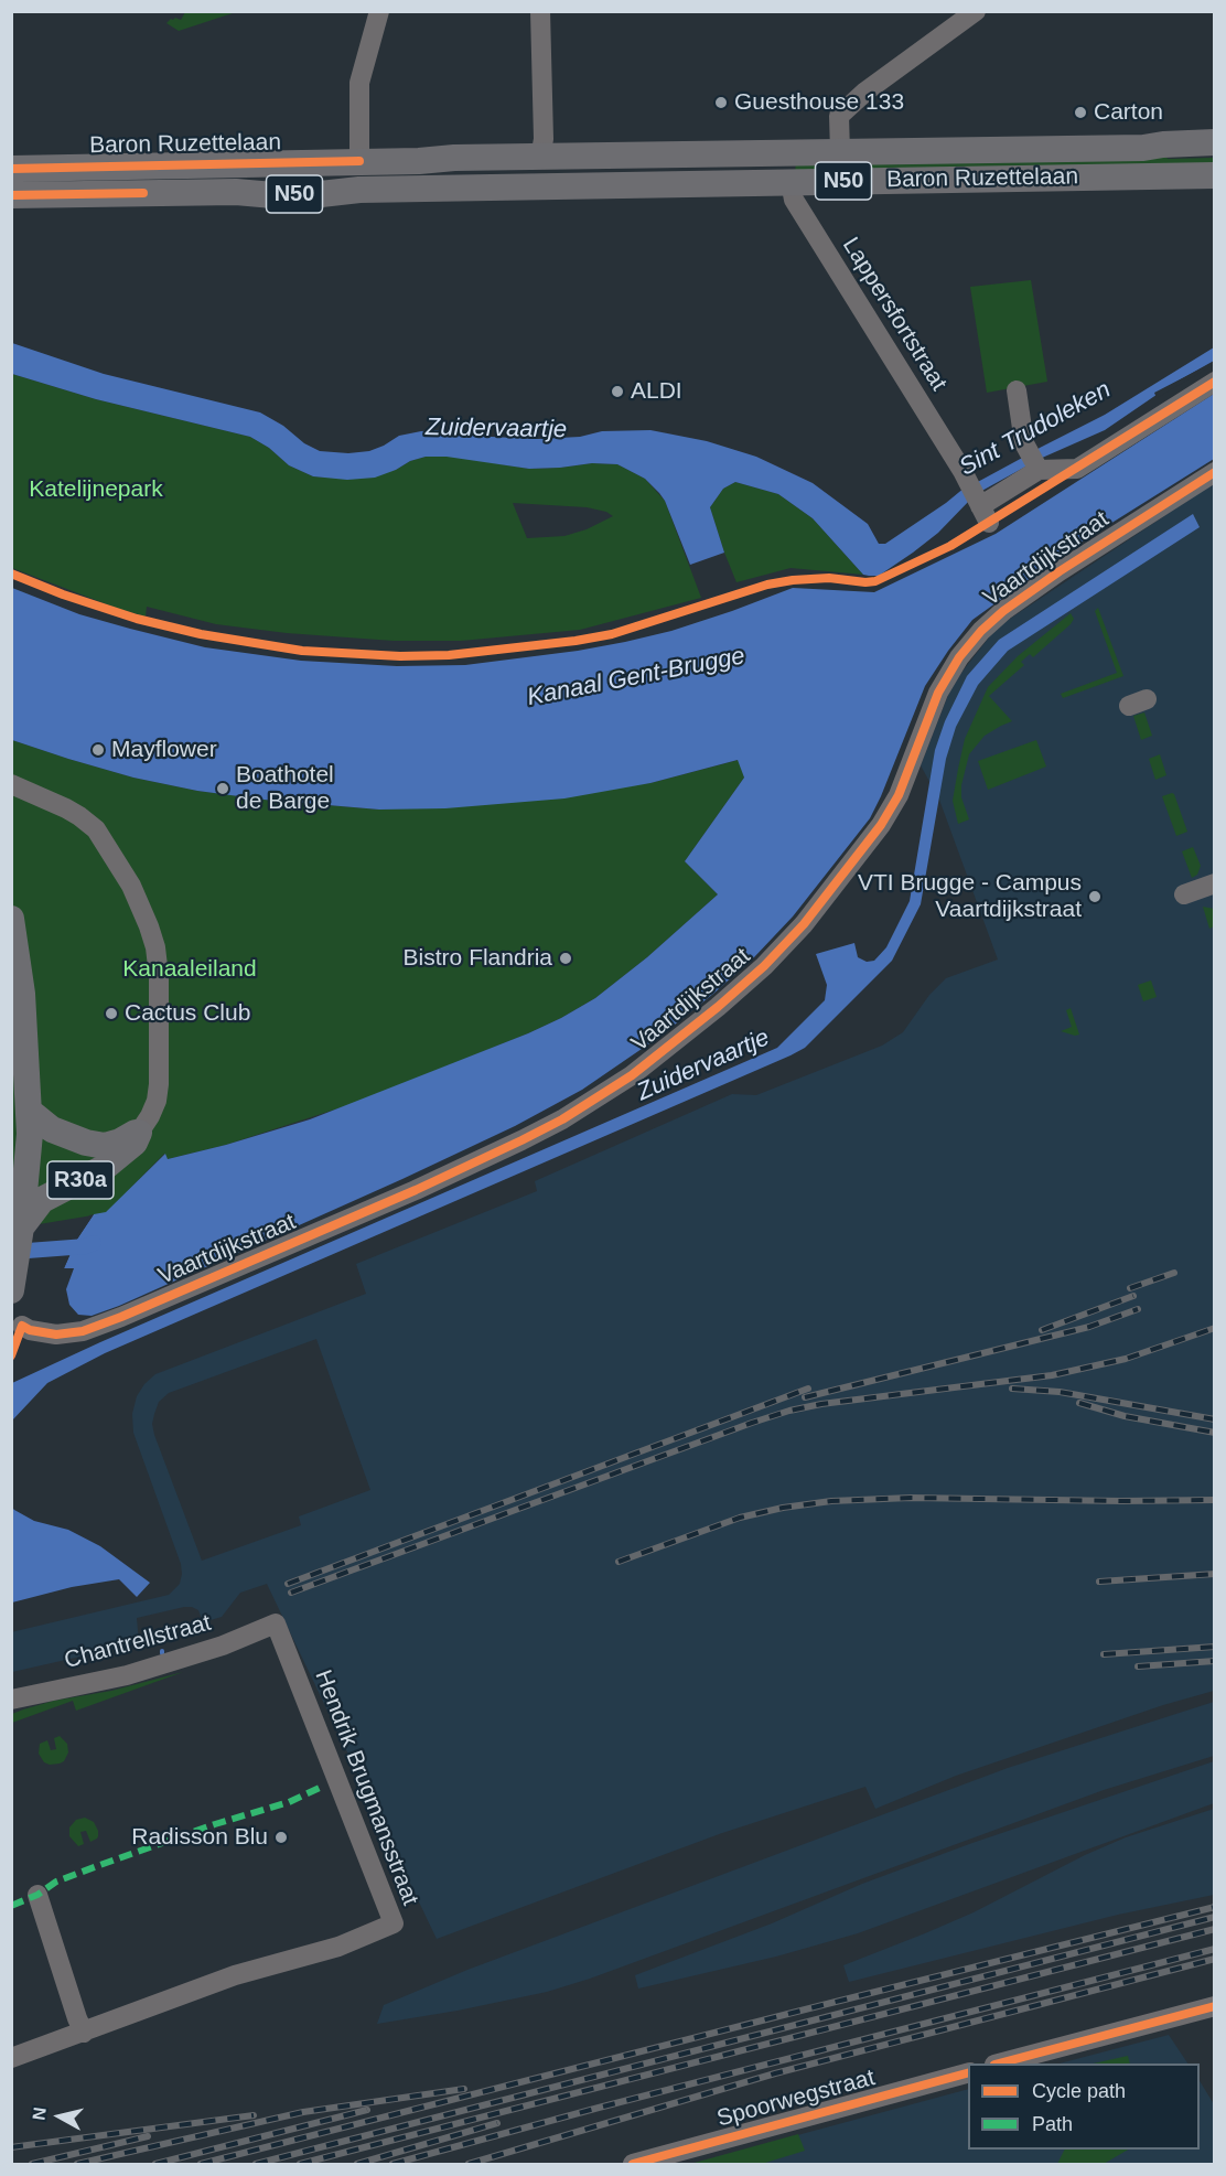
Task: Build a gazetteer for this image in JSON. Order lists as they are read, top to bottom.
{
  "streets": {
    "main road": ["Baron Ruzettelaan", "N50", "R30a"],
    "street": [
      "Lappersfortstraat",
      "Vaartdijkstraat",
      "Chantrellstraat",
      "Hendrik Brugmansstraat",
      "Spoorwegstraat"
    ]
  },
  "crossings": [
    ["Baron Ruzettelaan", "Lappersfortstraat"],
    ["Chantrellstraat", "Hendrik Brugmansstraat"]
  ],
  "water": ["Zuidervaartje", "Sint Trudoleken", "Kanaal Gent-Brugge"],
  "parks": ["Katelijnepark", "Kanaaleiland"],
  "places": [
    "Guesthouse 133",
    "Carton",
    "ALDI",
    "Mayflower",
    "Boathotel de Barge",
    "VTI Brugge - Campus Vaartdijkstraat",
    "Bistro Flandria",
    "Cactus Club",
    "Radisson Blu"
  ],
  "legend": ["Cycle path", "Path"],
  "north": "left"
}
